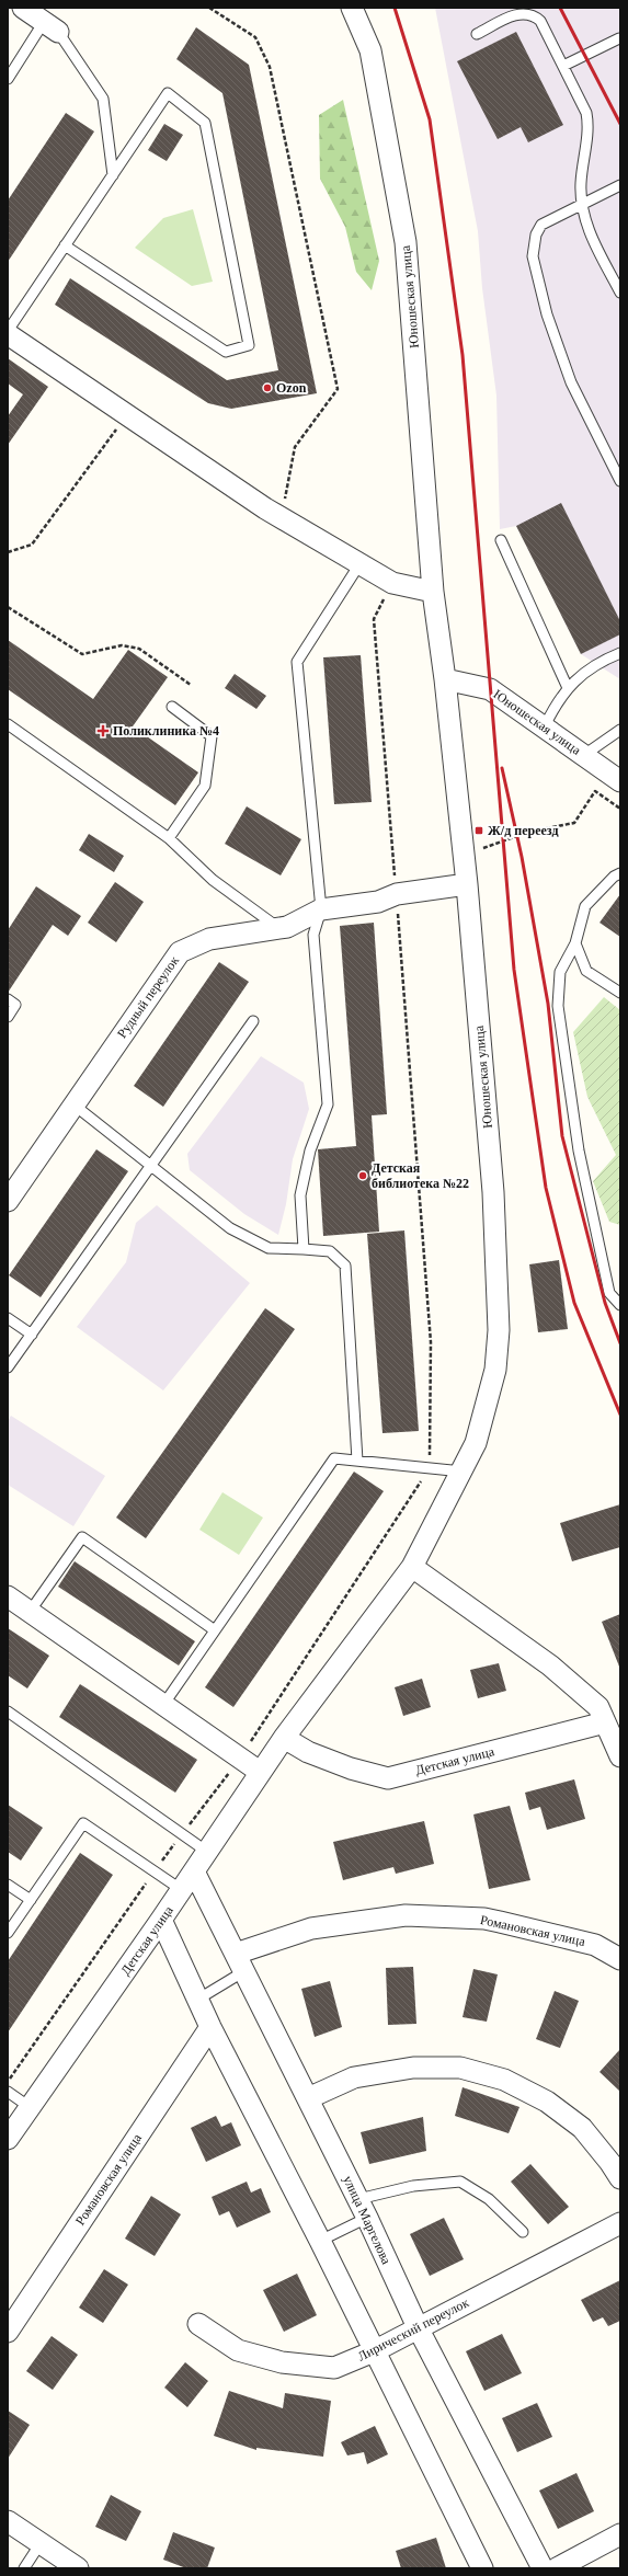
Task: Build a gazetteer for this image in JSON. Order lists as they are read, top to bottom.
{
  "streets": {
    "street": [
      "Юношеская улица",
      "Рудный переулок",
      "Детская улица",
      "Романовская улица",
      "улица Маргелова",
      "Лирический переулок"
    ]
  },
  "crossings": [
    ["Юношеская улица", "Рудный переулок"],
    ["Юношеская улица", "Детская улица"],
    ["Детская улица", "улица Маргелова"],
    ["Романовская улица", "улица Маргелова"],
    ["улица Маргелова", "Лирический переулок"]
  ],
  "places": {
    "other": ["Ozon", "Детская библиотека №22"],
    "health": ["Поликлиника №4"],
    "transit": ["Ж/д переезд"]
  }
}
